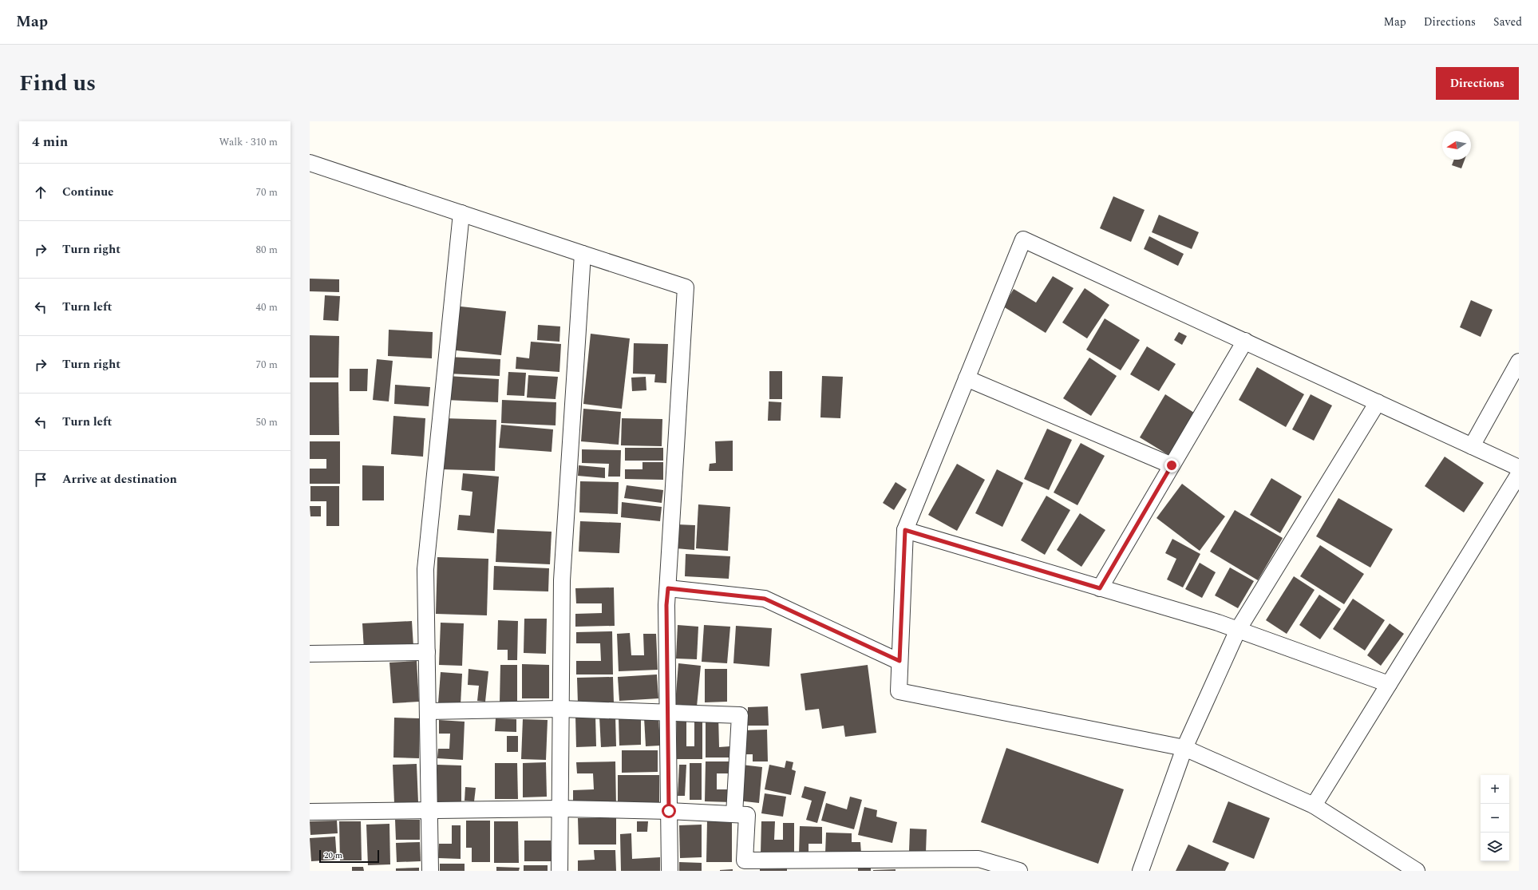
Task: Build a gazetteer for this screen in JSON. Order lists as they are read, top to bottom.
{
  "scale_bar": "20 m",
  "north": "left",
  "page": {
    "header": "Map",
    "nav": ["Map", "Directions", "Saved"],
    "title": "Find us",
    "buttons": "Directions",
    "heading": ["4 min", "Walk · 310 m"],
    "list": [
      ["Continue", "70 m"],
      ["Turn right", "80 m"],
      ["Turn left", "40 m"],
      ["Turn right", "70 m"],
      ["Turn left", "50 m"],
      "Arrive at destination"
    ],
    "map_buttons": ["+", "−"],
    "scale": "20 m"
  }
}
